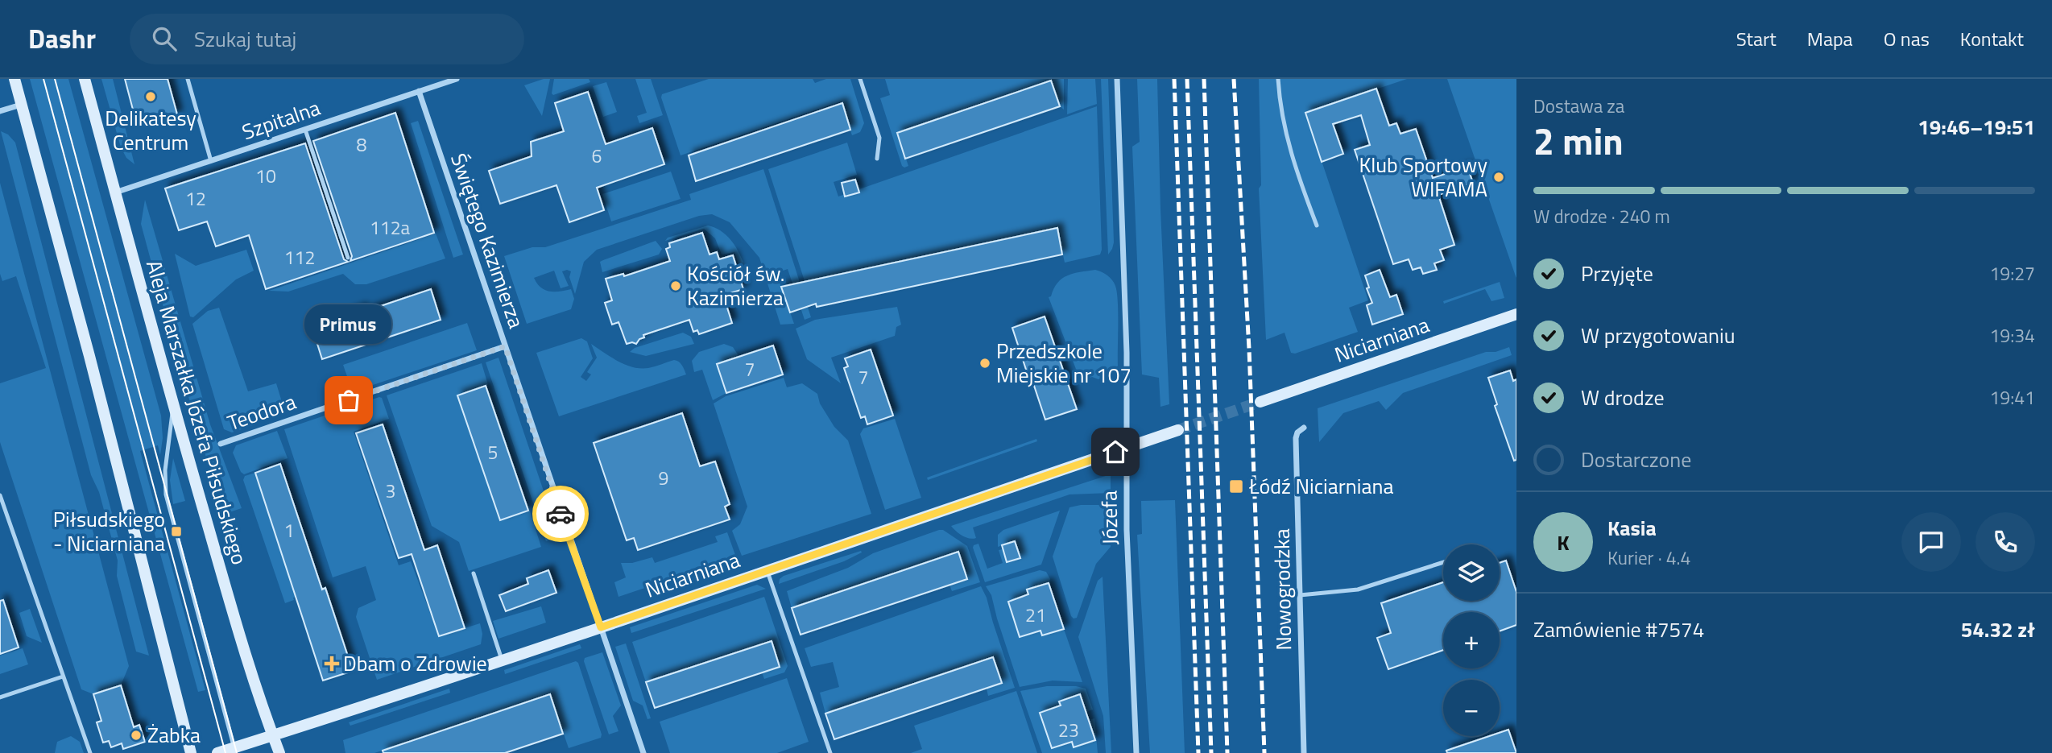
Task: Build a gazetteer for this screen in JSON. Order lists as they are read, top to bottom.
{
  "streets": {
    "main road": ["Niciarniana", "Aleja Marszałka Józefa Piłsudskiego"],
    "street": [
      "Szpitalna",
      "Świętego Kazimierza",
      "Teodora",
      "Józefa",
      "Nowogrodzka"
    ]
  },
  "crossings": [
    ["Szpitalna", "Świętego Kazimierza"],
    ["Szpitalna", "Aleja Marszałka Józefa Piłsudskiego"],
    ["Świętego Kazimierza", "Niciarniana"],
    ["Świętego Kazimierza", "Teodora"],
    ["Niciarniana", "Aleja Marszałka Józefa Piłsudskiego"]
  ],
  "places": {
    "other": [
      "Delikatesy Centrum",
      "Klub Sportowy WIFAMA",
      "Kościół św. Kazimierza",
      "Przedszkole Miejskie nr 107",
      "Primus",
      "Żabka"
    ],
    "transit": ["Łódź Niciarniana", "Piłsudskiego - Niciarniana"],
    "health": ["Dbam o Zdrowie"]
  },
  "house_numbers": [
    "8",
    "6",
    "10",
    "12",
    "112a",
    "112",
    "7",
    "7",
    "5",
    "9",
    "3",
    "1",
    "21",
    "23"
  ],
  "page": {
    "header": "Dashr",
    "search": "Szukaj tutaj",
    "nav": [
      "Start",
      "Mapa",
      "O nas",
      "Kontakt"
    ],
    "heading": ["2 min", "Dostawa za", "19:46–19:51"],
    "panel": [
      "Kasia",
      "Kurier · 4.4",
      "Zamówienie #7574",
      "54.32 zł"
    ],
    "bar": "W drodze · 240 m",
    "list": [
      ["Przyjęte", "19:27"],
      ["W przygotowaniu", "19:34"],
      ["W drodze", "19:41"],
      "Dostarczone"
    ],
    "bubble": "Primus",
    "round": "K",
    "map_buttons": ["+", "−"]
  }
}
